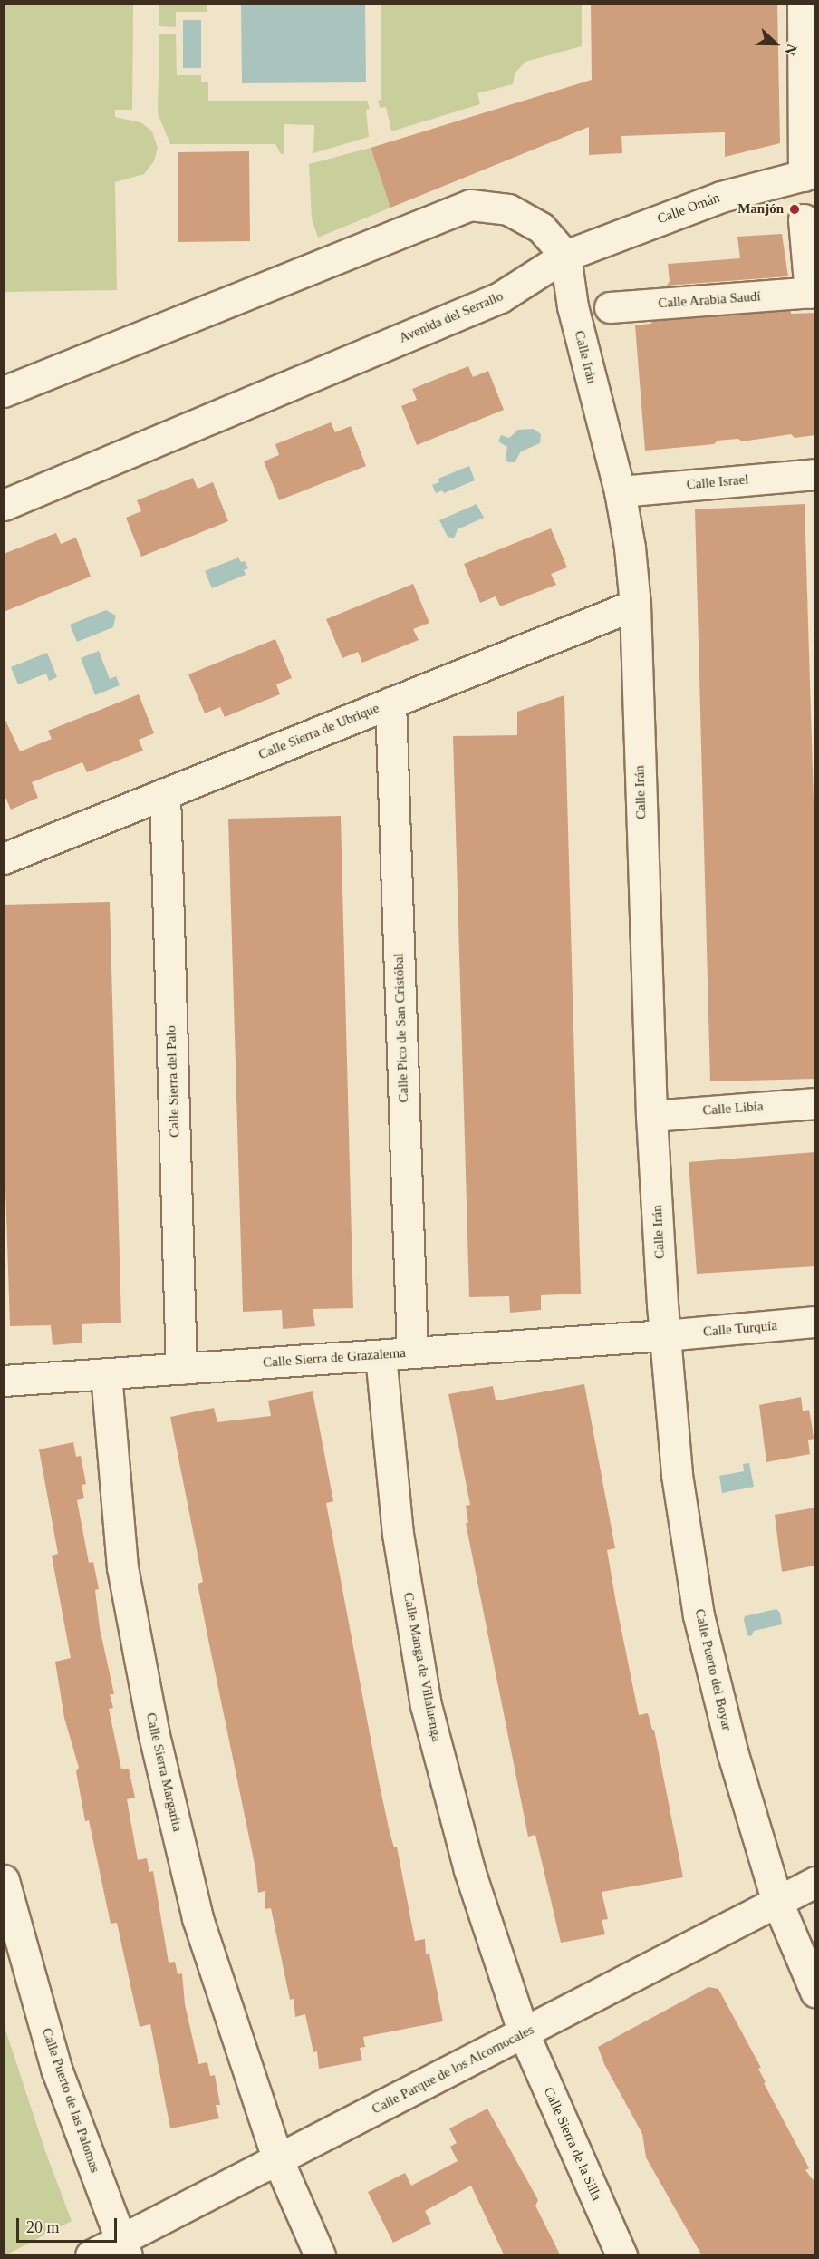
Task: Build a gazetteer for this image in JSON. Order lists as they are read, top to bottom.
{
  "streets": {
    "street": [
      "Calle Omán",
      "Calle Arabia Saudí",
      "Avenida del Serrallo",
      "Calle Irán",
      "Calle Israel",
      "Calle Sierra de Ubrique",
      "Calle Pico de San Cristóbal",
      "Calle Sierra del Palo",
      "Calle Libia",
      "Calle Turquía",
      "Calle Sierra de Grazalema",
      "Calle Manga de Villaluenga",
      "Calle Puerto del Boyar",
      "Calle Sierra Margarita",
      "Calle Parque de los Alcornocales",
      "Calle Puerto de las Palomas",
      "Calle Sierra de la Silla"
    ]
  },
  "crossings": [
    ["Calle Omán", "Avenida del Serrallo"],
    ["Calle Omán", "Calle Irán"],
    ["Avenida del Serrallo", "Calle Irán"],
    ["Calle Irán", "Calle Israel"],
    ["Calle Irán", "Calle Sierra de Ubrique"],
    ["Calle Irán", "Calle Libia"],
    ["Calle Irán", "Calle Turquía"],
    ["Calle Irán", "Calle Sierra de Grazalema"],
    ["Calle Irán", "Calle Puerto del Boyar"],
    ["Calle Sierra de Ubrique", "Calle Pico de San Cristóbal"],
    ["Calle Sierra de Ubrique", "Calle Sierra del Palo"],
    ["Calle Pico de San Cristóbal", "Calle Sierra de Grazalema"],
    ["Calle Sierra del Palo", "Calle Sierra de Grazalema"],
    ["Calle Turquía", "Calle Sierra de Grazalema"],
    ["Calle Turquía", "Calle Puerto del Boyar"],
    ["Calle Sierra de Grazalema", "Calle Manga de Villaluenga"],
    ["Calle Sierra de Grazalema", "Calle Puerto del Boyar"],
    ["Calle Sierra de Grazalema", "Calle Sierra Margarita"],
    ["Calle Manga de Villaluenga", "Calle Parque de los Alcornocales"],
    ["Calle Manga de Villaluenga", "Calle Sierra de la Silla"],
    ["Calle Puerto del Boyar", "Calle Parque de los Alcornocales"],
    ["Calle Sierra Margarita", "Calle Parque de los Alcornocales"],
    ["Calle Parque de los Alcornocales", "Calle Puerto de las Palomas"],
    ["Calle Parque de los Alcornocales", "Calle Sierra de la Silla"]
  ],
  "places": ["Manjón"],
  "scale_bar": "20 m",
  "north": "right"
}
